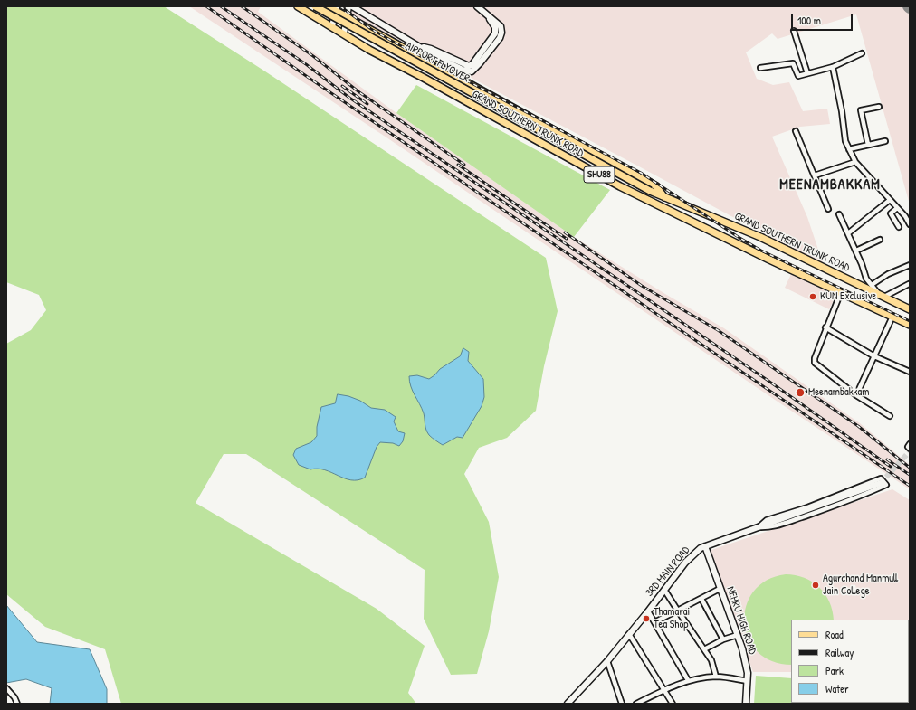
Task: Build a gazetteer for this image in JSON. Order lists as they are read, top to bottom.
{
  "streets": {
    "main road": ["AIRPORT FLYOVER", "GRAND SOUTHERN TRUNK ROAD", "SHU88"],
    "street": ["3RD MAIN ROAD", "NEHRU HIGH ROAD"]
  },
  "crossings": [
    ["AIRPORT FLYOVER", "GRAND SOUTHERN TRUNK ROAD"],
    ["3RD MAIN ROAD", "NEHRU HIGH ROAD"]
  ],
  "districts": ["MEENAMBAKKAM"],
  "places": [
    "KUN Exclusive",
    "Meenambakkam",
    "Agurchand Manmull Jain College",
    "Thamarai Tea Shop"
  ],
  "legend": [
    "Road",
    "Railway",
    "Park",
    "Water"
  ],
  "scale_bar": "100 m"
}
